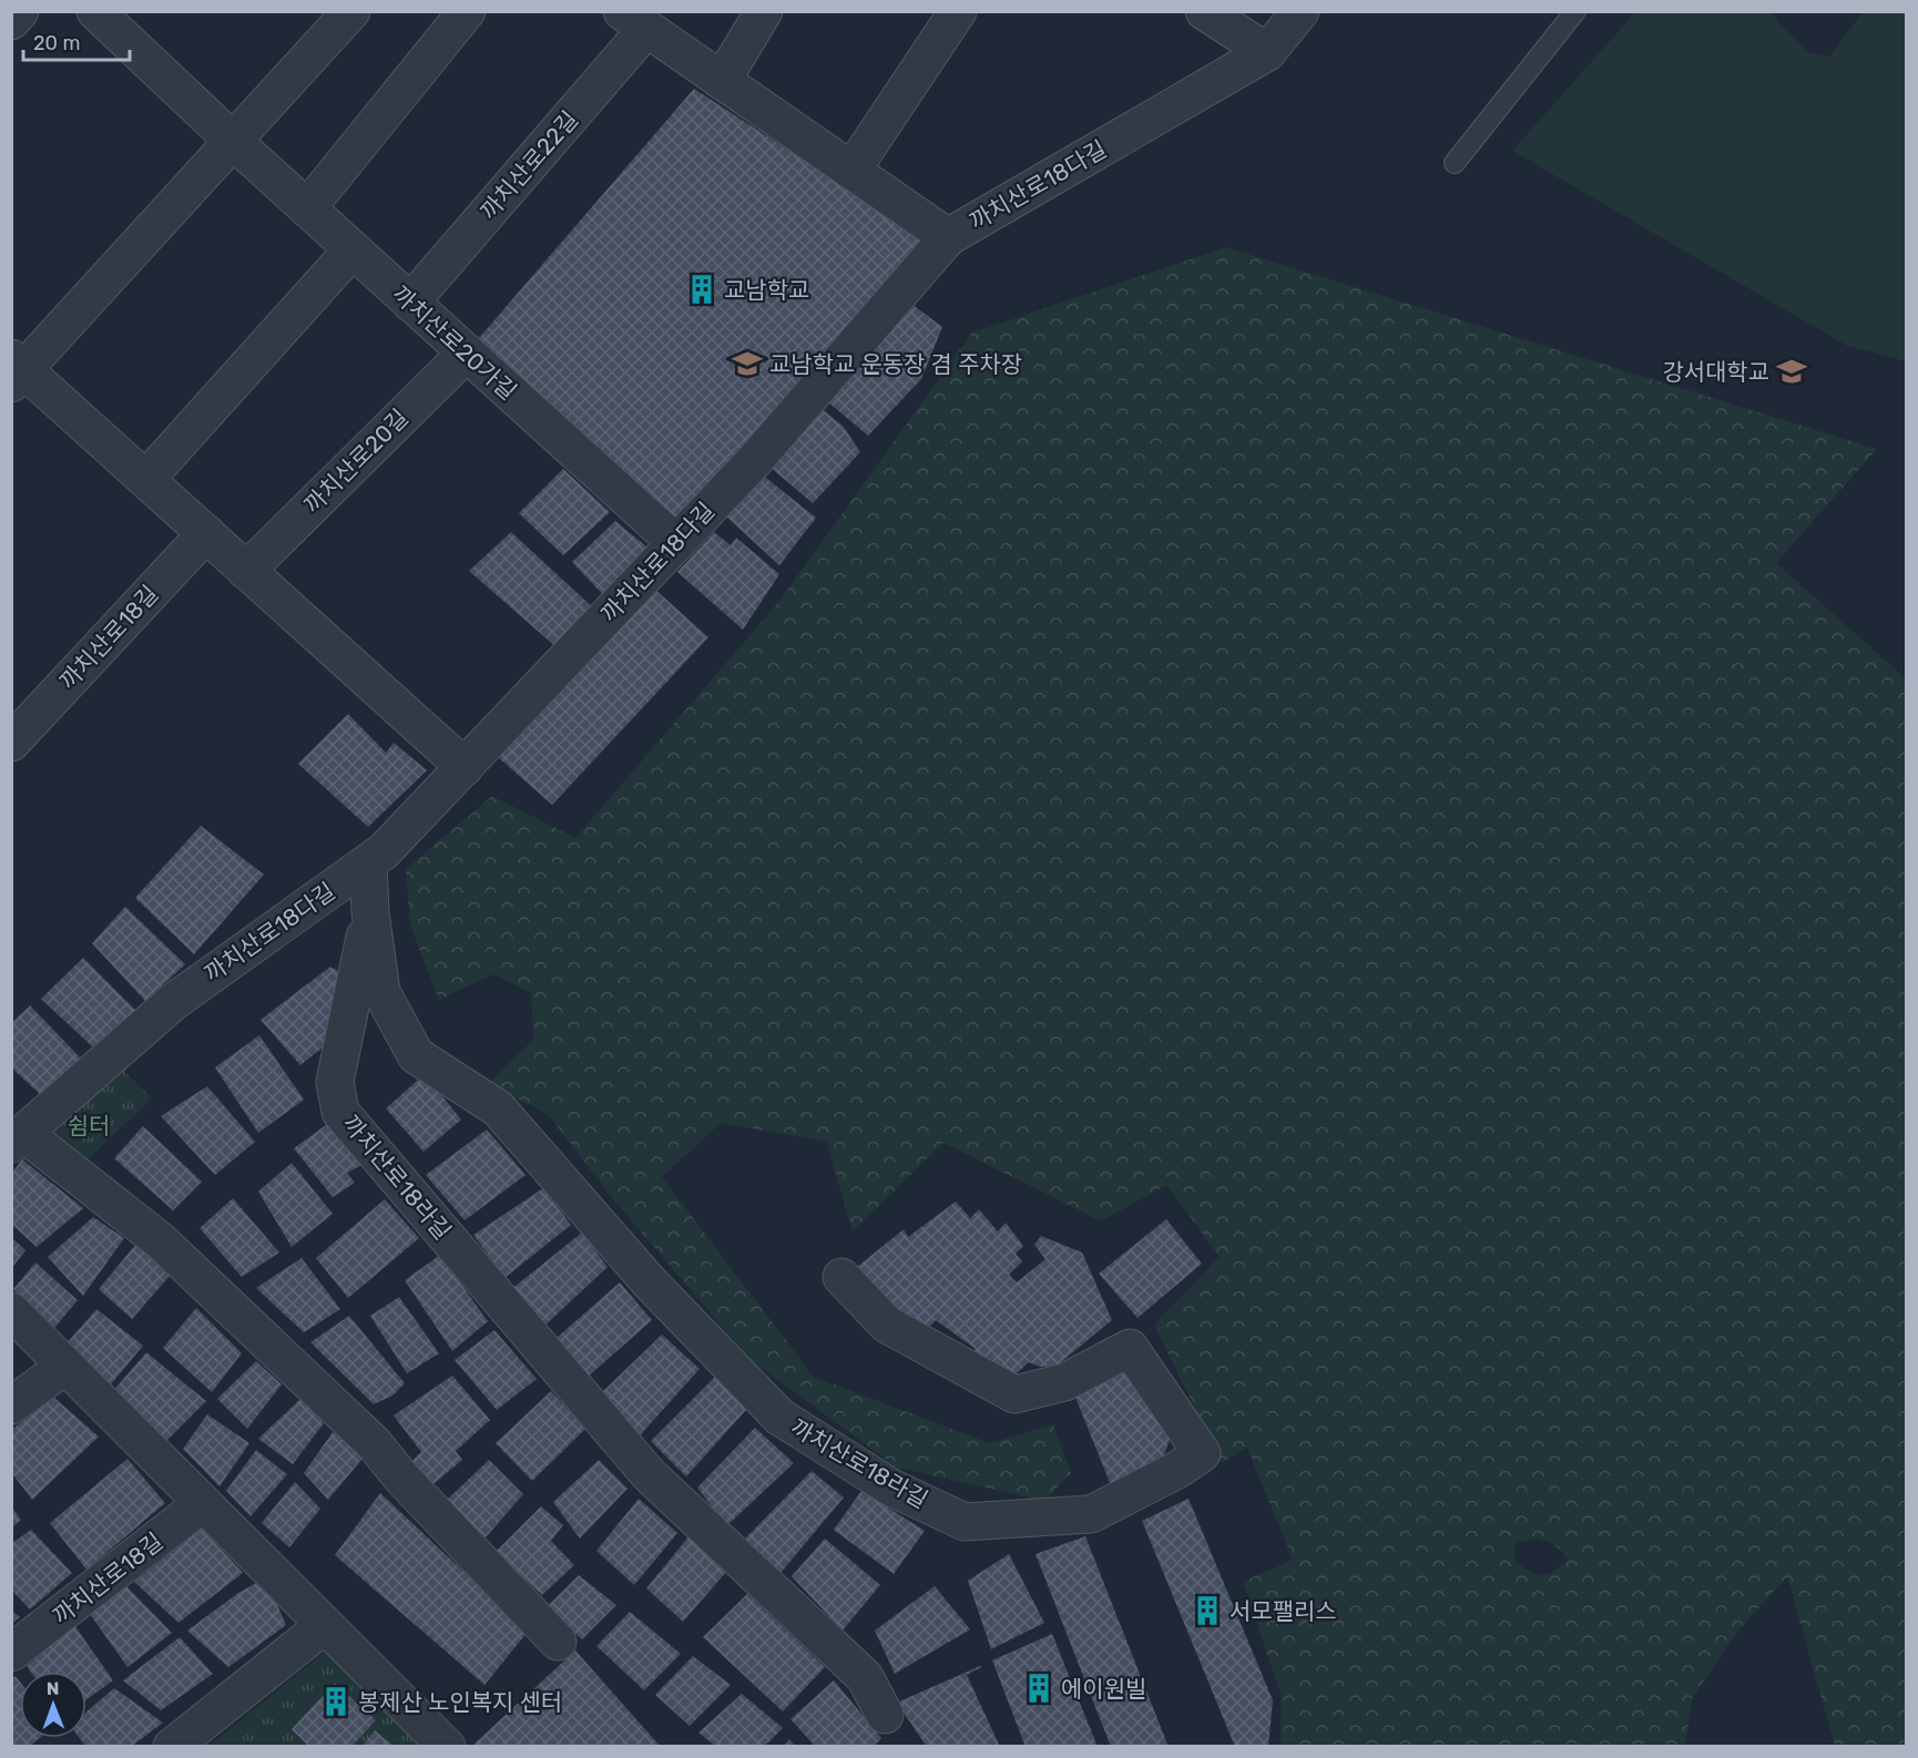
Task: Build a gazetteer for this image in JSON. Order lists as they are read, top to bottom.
{
  "streets": {
    "street": [
      "까치산로22길",
      "까치산로18다길",
      "까치산로20가길",
      "까치산로20길",
      "까치산로18길",
      "까치산로18라길"
    ]
  },
  "crossings": [
    ["까치산로22길", "까치산로18다길"],
    ["까치산로22길", "까치산로20가길"],
    ["까치산로18다길", "까치산로20가길"],
    ["까치산로18다길", "까치산로18라길"],
    ["까치산로20가길", "까치산로20길"]
  ],
  "parks": ["쉼터"],
  "places": {
    "building": [
      "교남학교",
      "서모팰리스",
      "에이원빌",
      "봉제산 노인복지 센터"
    ],
    "school or university": ["교남학교 운동장 겸 주차장", "강서대학교"]
  },
  "scale_bar": "20 m",
  "north": "top"
}
